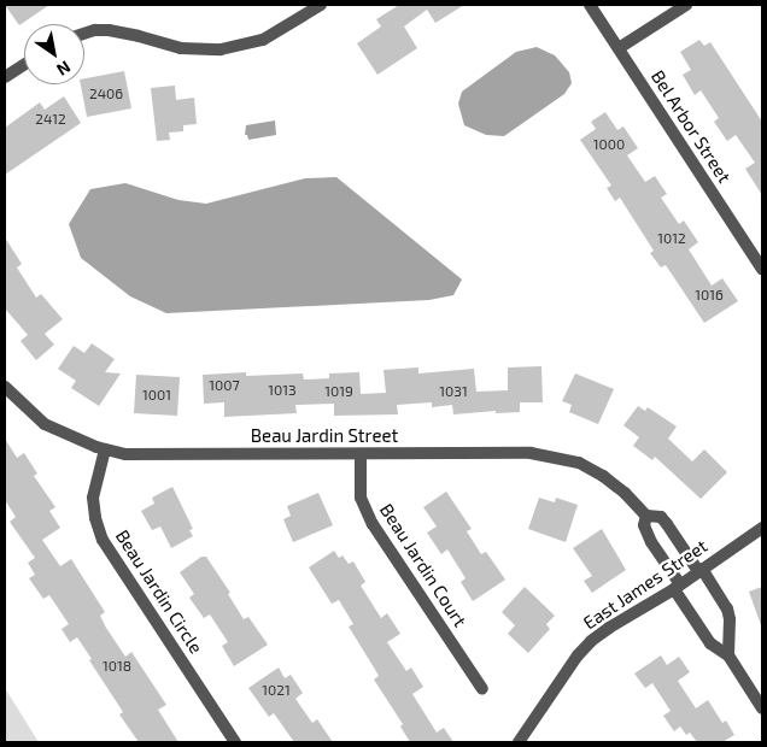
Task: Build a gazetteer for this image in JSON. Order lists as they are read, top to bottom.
{
  "streets": {
    "street": [
      "Bel Arbor Street",
      "Beau Jardin Street",
      "Beau Jardin Court",
      "East James Street",
      "Beau Jardin Circle"
    ]
  },
  "crossings": [
    ["Beau Jardin Street", "Beau Jardin Court"],
    ["Beau Jardin Street", "Beau Jardin Circle"]
  ],
  "house_numbers": [
    "2406",
    "2412",
    "1000",
    "1012",
    "1016",
    "1007",
    "1013",
    "1019",
    "1031",
    "1001",
    "1018",
    "1021"
  ],
  "north": "bottom right"
}
